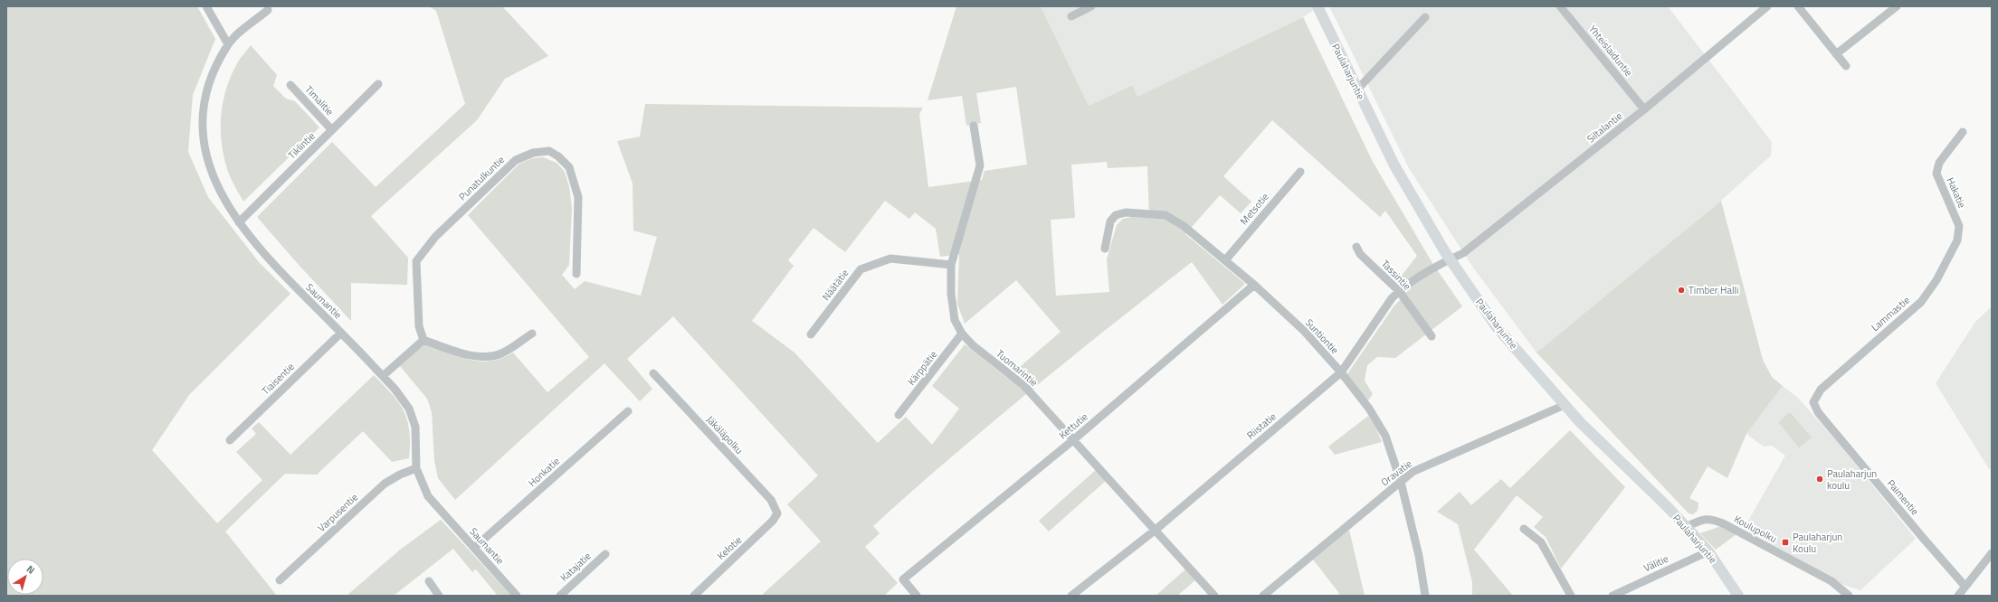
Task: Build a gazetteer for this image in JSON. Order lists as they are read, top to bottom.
{
  "streets": {
    "main road": ["Paulaharjuntie"],
    "street": [
      "Yhteislaiduntie",
      "Timalitie",
      "Siltalantie",
      "Tiklintie",
      "Punatulkuntie",
      "Hakatie",
      "Metsotie",
      "Tassintie",
      "Näätätie",
      "Saumantie",
      "Lammastie",
      "Suntiontie",
      "Kärppätie",
      "Tuomarintie",
      "Tiaisentie",
      "Kettutie",
      "Riistatie",
      "Jäkäläpolku",
      "Honkatie",
      "Oravatie",
      "Paimentie",
      "Varpusentie",
      "Koulupolku",
      "Kelotie",
      "Välitie",
      "Katajatie"
    ]
  },
  "crossings": [
    ["Yhteislaiduntie", "Siltalantie"],
    ["Paulaharjuntie", "Siltalantie"],
    ["Paulaharjuntie", "Riistatie"],
    ["Paulaharjuntie", "Oravatie"],
    ["Paulaharjuntie", "Koulupolku"],
    ["Paulaharjuntie", "Välitie"],
    ["Timalitie", "Tiklintie"],
    ["Siltalantie", "Riistatie"],
    ["Tiklintie", "Saumantie"],
    ["Hakatie", "Lammastie"],
    ["Metsotie", "Suntiontie"],
    ["Tassintie", "Riistatie"],
    ["Näätätie", "Tuomarintie"],
    ["Saumantie", "Tiaisentie"],
    ["Saumantie", "Honkatie"],
    ["Saumantie", "Varpusentie"],
    ["Lammastie", "Paimentie"],
    ["Suntiontie", "Kettutie"],
    ["Suntiontie", "Riistatie"],
    ["Suntiontie", "Oravatie"],
    ["Kärppätie", "Tuomarintie"],
    ["Tuomarintie", "Kettutie"],
    ["Tuomarintie", "Riistatie"],
    ["Jäkäläpolku", "Kelotie"]
  ],
  "places": {
    "other": ["Timber Halli", "Paulaharjun koulu"],
    "transit": ["Paulaharjun Koulu"]
  },
  "north": "top right"
}
